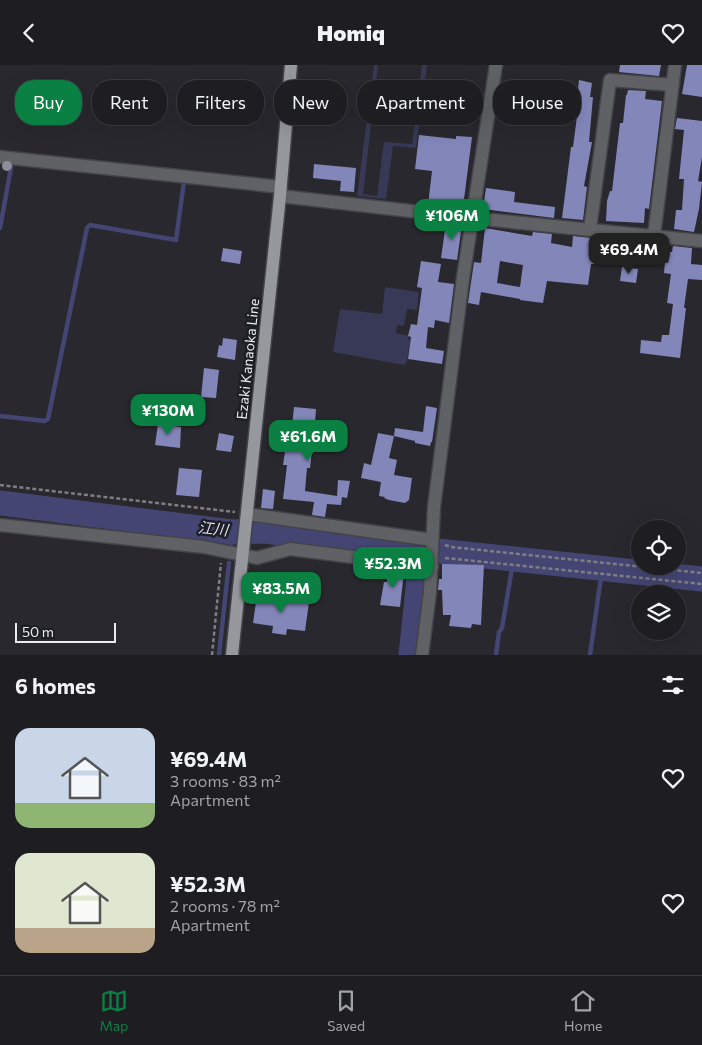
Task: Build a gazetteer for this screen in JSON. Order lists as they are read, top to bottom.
{
  "streets": {
    "main road": ["Ezaki Kanaoka Line"]
  },
  "water": ["江川"],
  "scale_bar": "50 m",
  "page": {
    "header": "Homiq",
    "chip": [
      "Buy",
      "Rent",
      "Filters",
      "New",
      "Apartment",
      "House"
    ],
    "price": [
      "¥106M",
      "¥69.4M",
      "¥130M",
      "¥61.6M",
      "¥52.3M",
      "¥83.5M"
    ],
    "scale": "50 m",
    "heading": "6 homes",
    "list": [
      {
        "name": "¥69.4M",
        "note": "3 rooms · 83 m² · Apartment"
      },
      {
        "name": "¥52.3M",
        "note": "2 rooms · 78 m² · Apartment"
      }
    ],
    "tabs": ["Map", "Saved", "Home"]
  }
}
